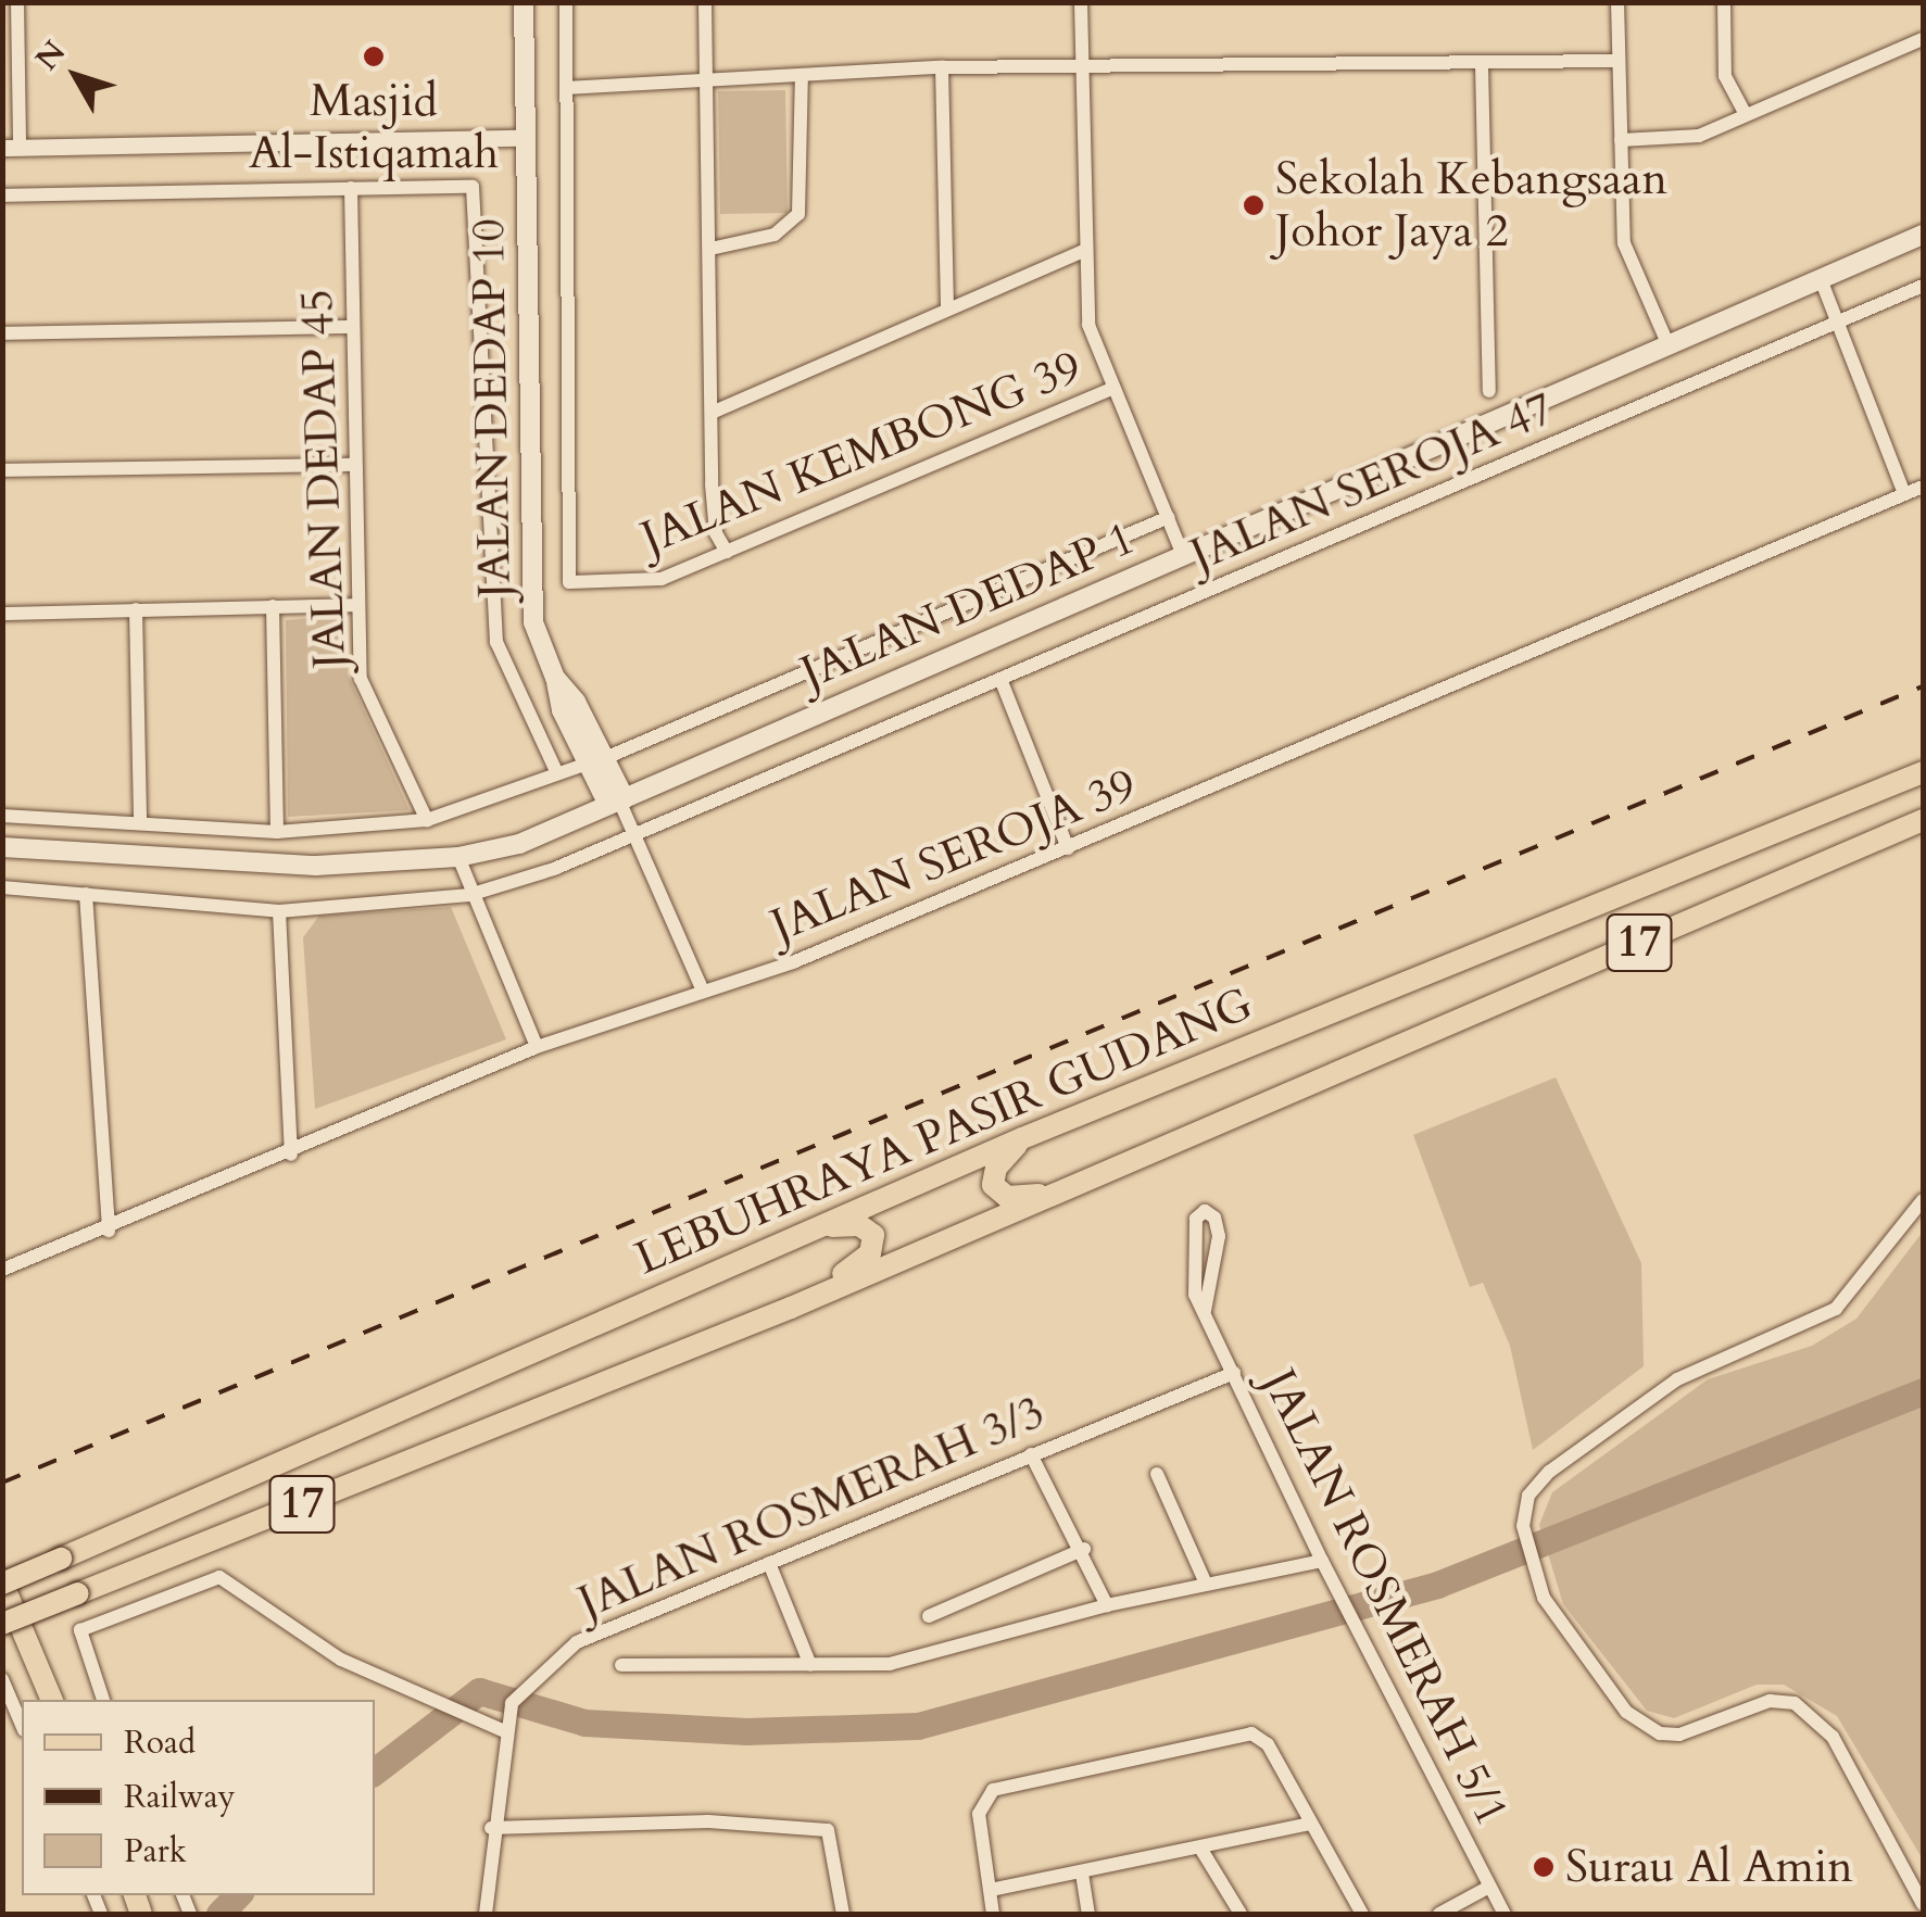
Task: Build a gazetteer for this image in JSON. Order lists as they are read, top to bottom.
{
  "streets": {
    "main road": [
      "JALAN DEDAP 10",
      "JALAN DEDAP 1",
      "17",
      "LEBUHRAYA PASIR GUDANG"
    ],
    "street": [
      "JALAN KEMBONG 39",
      "JALAN DEDAP 45",
      "JALAN SEROJA 47",
      "JALAN SEROJA 39",
      "JALAN ROSMERAH 3/3",
      "JALAN ROSMERAH 5/1"
    ]
  },
  "crossings": [
    ["JALAN DEDAP 10", "JALAN DEDAP 1"],
    ["JALAN ROSMERAH 3/3", "JALAN ROSMERAH 5/1"]
  ],
  "places": ["Masjid Al-Istiqamah", "Sekolah Kebangsaan Johor Jaya 2", "Surau Al Amin"],
  "legend": ["Road", "Railway", "Park"],
  "north": "top left"
}
